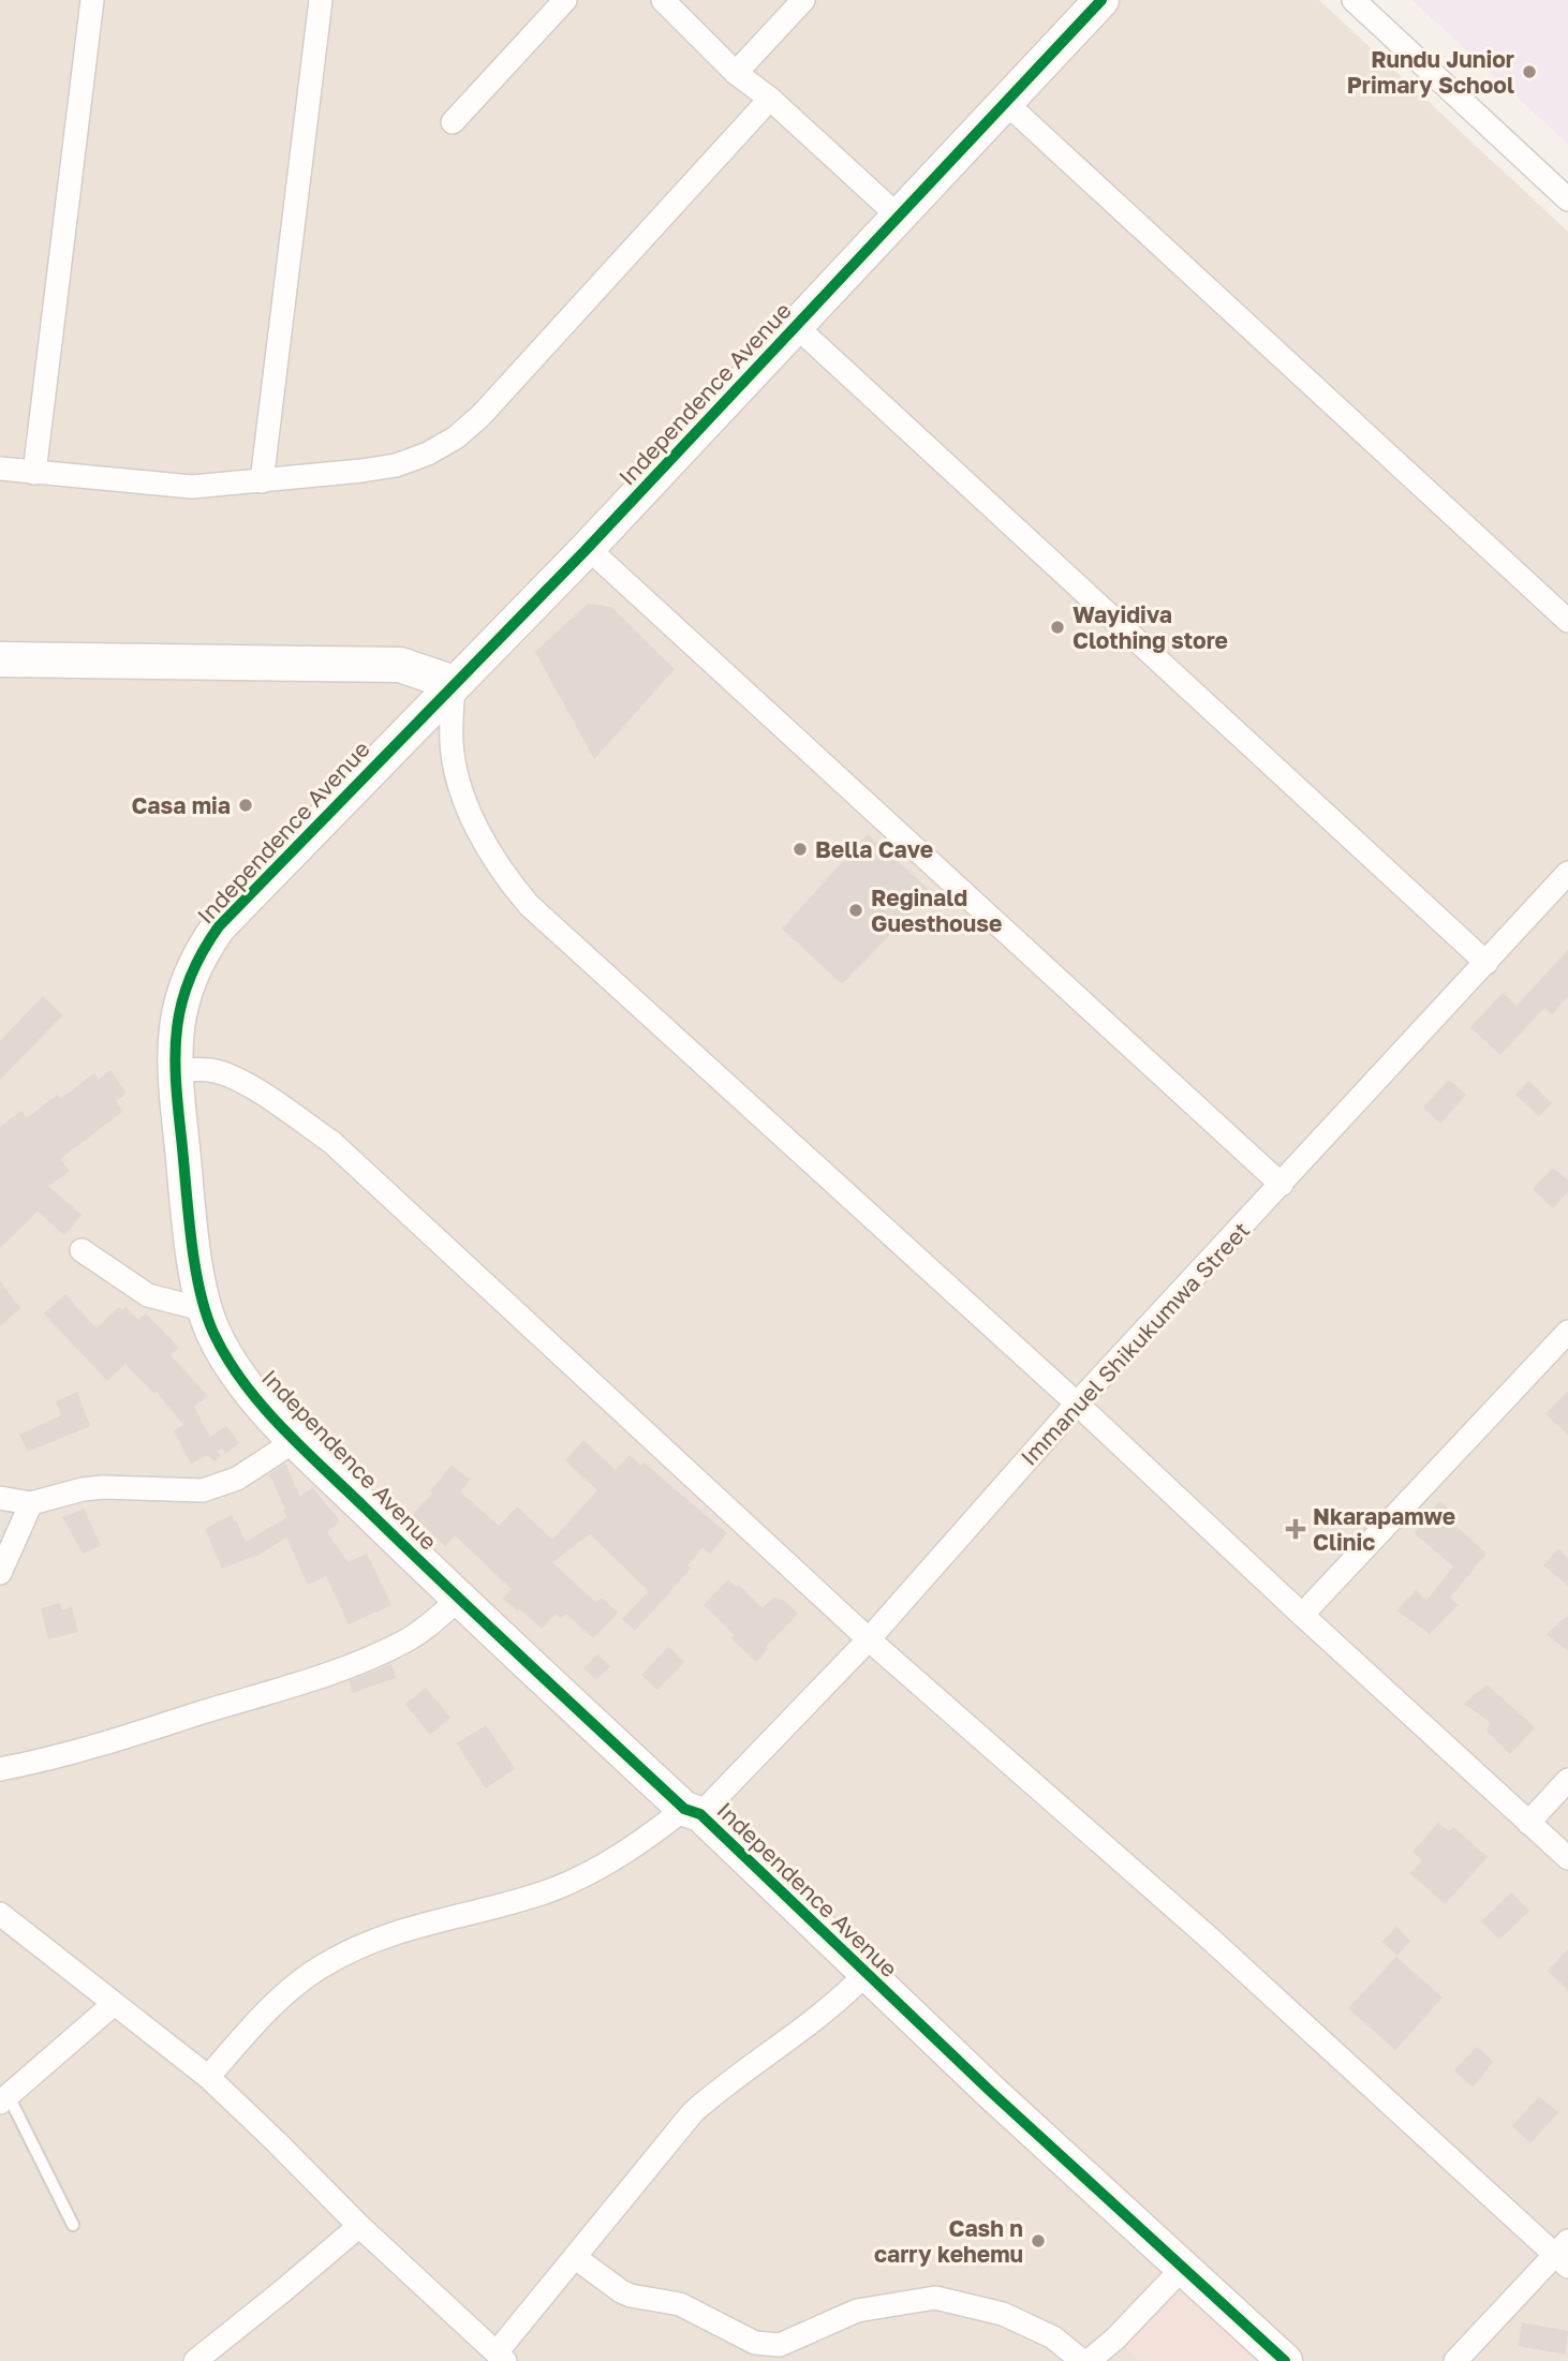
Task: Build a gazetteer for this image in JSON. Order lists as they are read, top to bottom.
{
  "streets": {
    "street": ["Independence Avenue", "Immanuel Shikukumwa Street"]
  },
  "crossings": [
    ["Independence Avenue", "Immanuel Shikukumwa Street"]
  ],
  "places": {
    "other": [
      "Rundu Junior Primary School",
      "Wayidiva Clothing store",
      "Casa mia",
      "Bella Cave",
      "Reginald Guesthouse",
      "Cash n carry kehemu"
    ],
    "health": ["Nkarapamwe Clinic"]
  }
}
